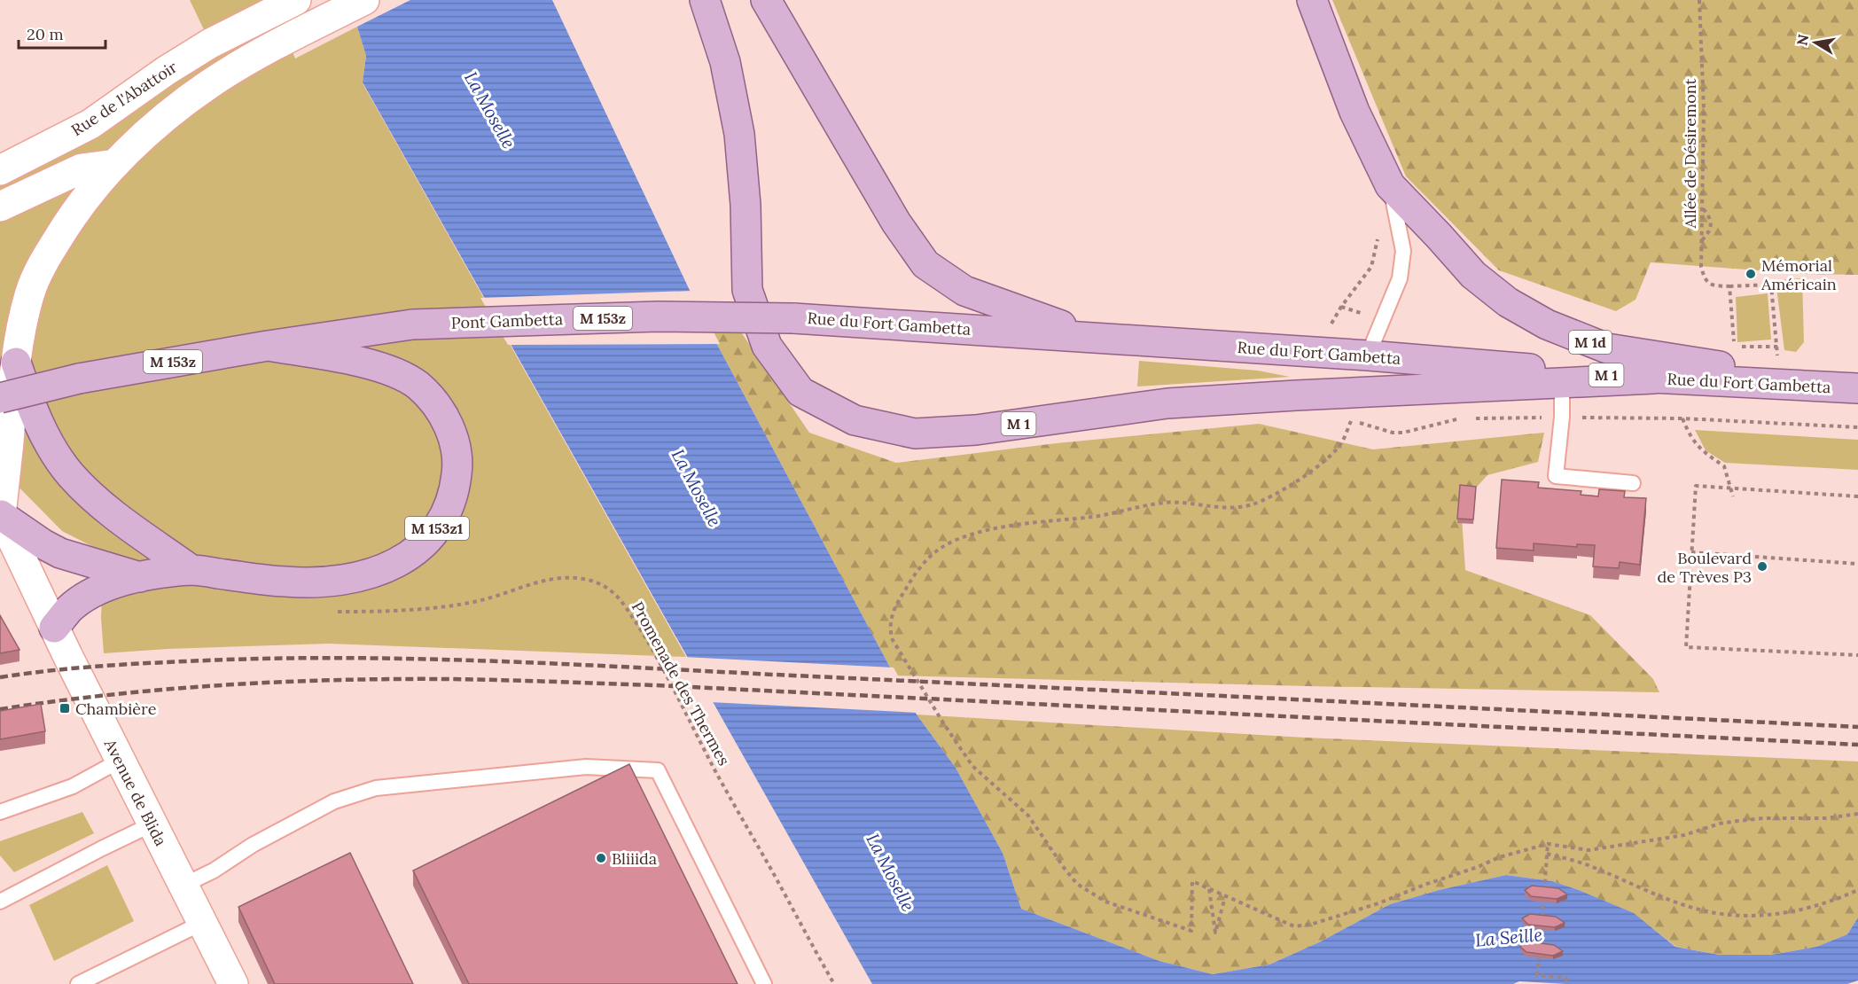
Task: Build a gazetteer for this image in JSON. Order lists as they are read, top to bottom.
{
  "streets": {
    "main road": [
      "Rue de l'Abattoir",
      "M 153z",
      "Pont Gambetta",
      "Rue du Fort Gambetta",
      "M 1d",
      "M 1",
      "M 153z1",
      "Avenue de Blida"
    ],
    "path": ["Allée de Désiremont", "Promenade des Thermes"]
  },
  "crossings": [
    ["Allée de Désiremont", "M 1d"],
    ["M 153z", "Pont Gambetta"],
    ["M 153z", "M 153z1"],
    ["Pont Gambetta", "Rue du Fort Gambetta"],
    ["Pont Gambetta", "M 153z1"],
    ["Rue du Fort Gambetta", "M 1d"],
    ["Rue du Fort Gambetta", "M 1"],
    ["M 153z1", "Avenue de Blida"]
  ],
  "water": ["La Moselle", "La Seille"],
  "places": {
    "other": ["Mémorial Américain", "Boulevard de Trèves P3", "Bliiida"],
    "transit": ["Chambière"]
  },
  "scale_bar": "20 m",
  "north": "left"
}
